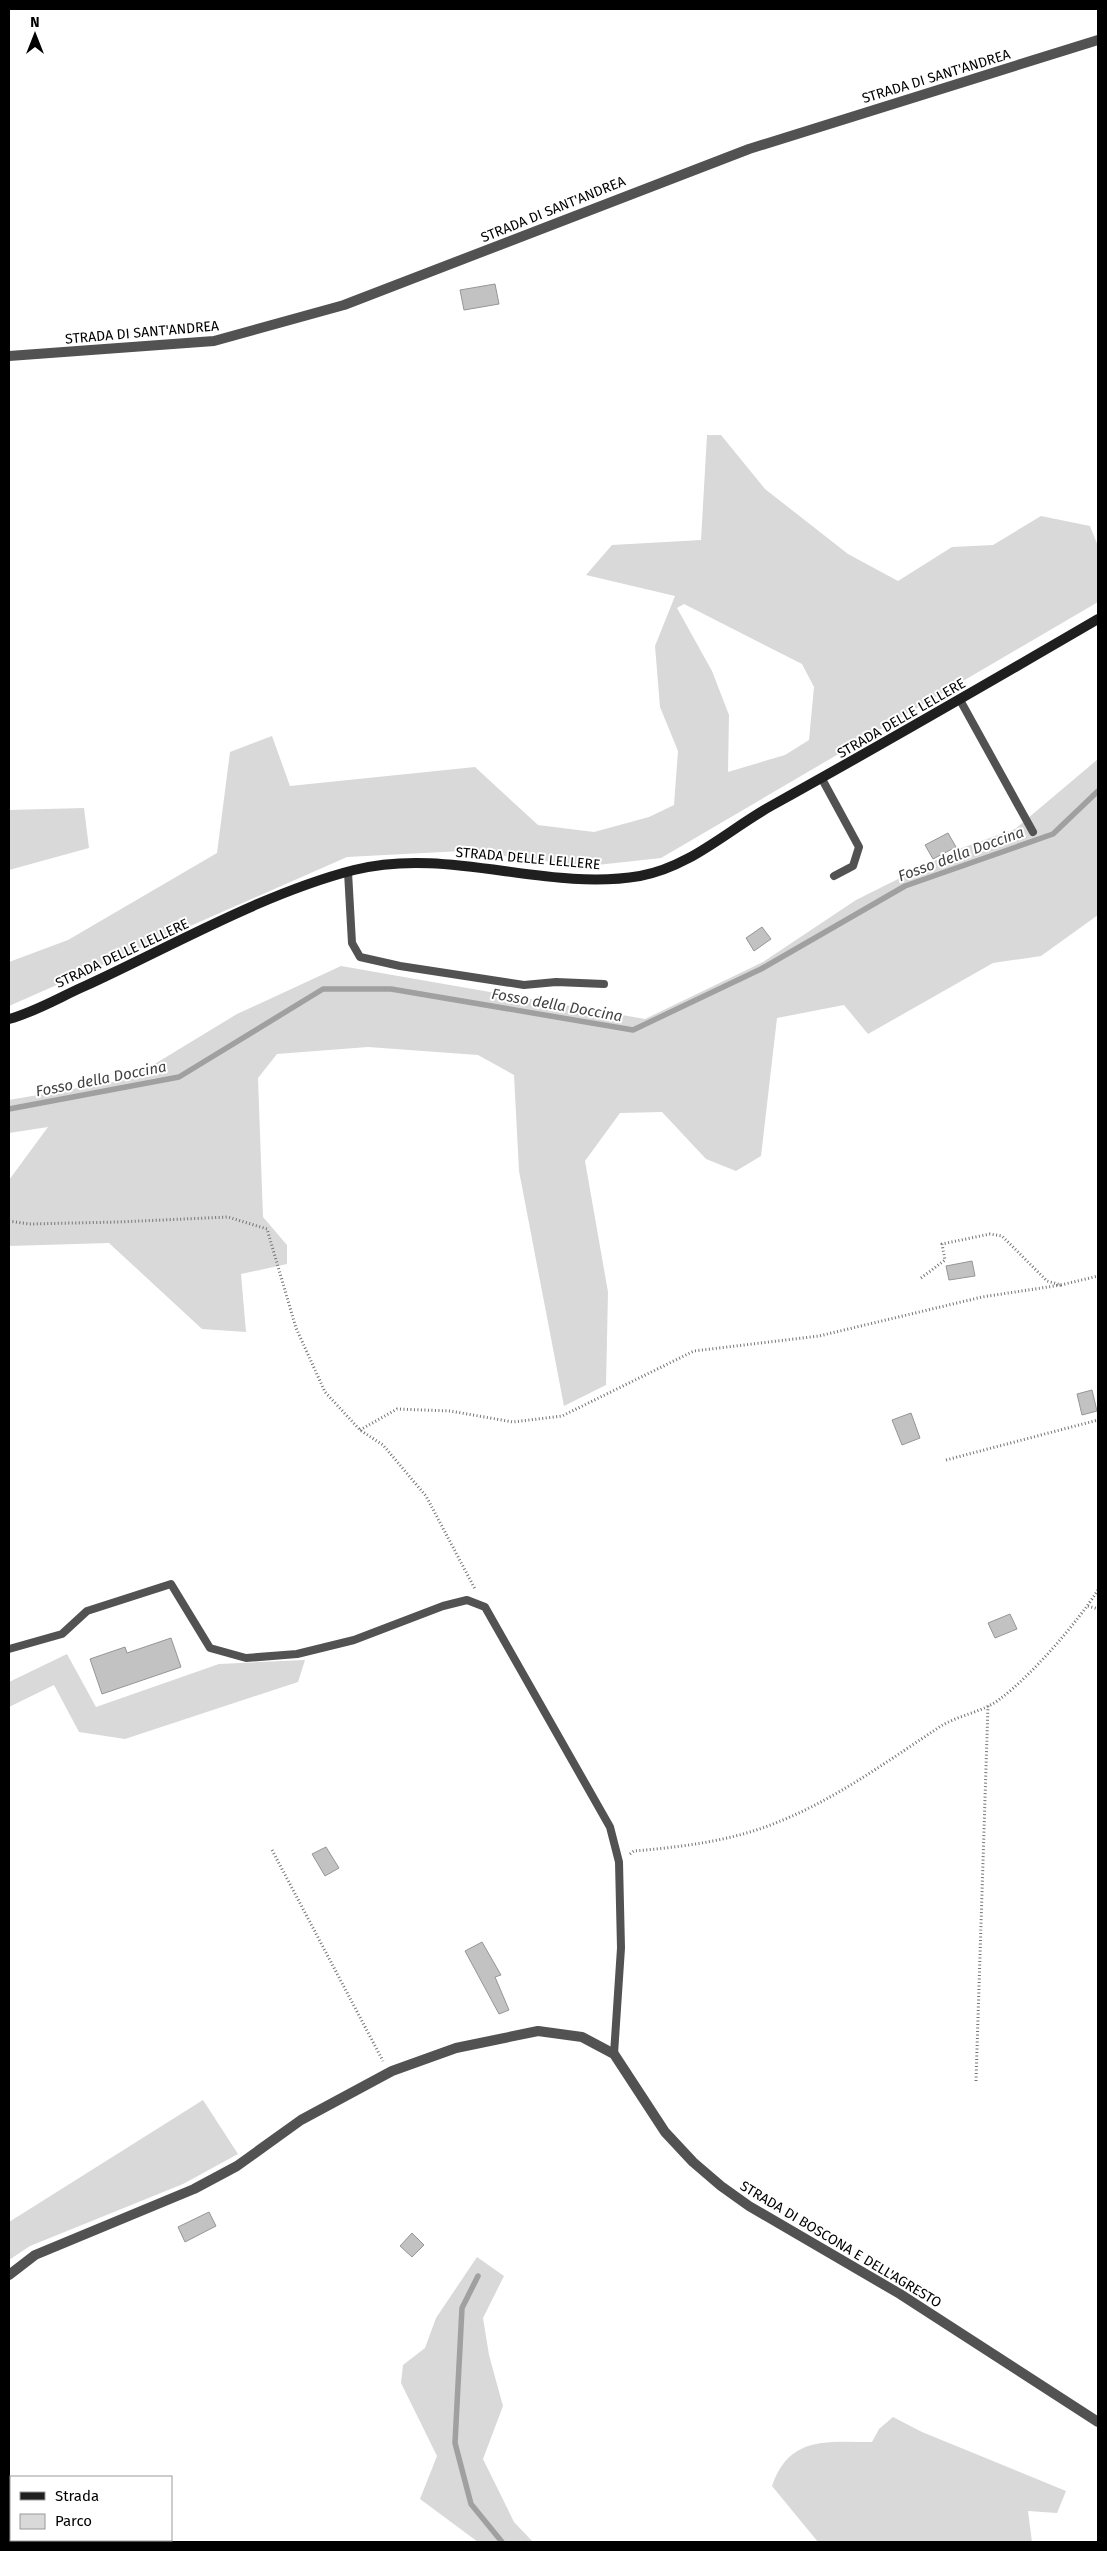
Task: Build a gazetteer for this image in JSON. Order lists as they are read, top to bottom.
{
  "streets": {
    "street": ["STRADA DI SANT'ANDREA", "STRADA DELLE LELLERE", "STRADA DI BOSCONA E DELL'AGRESTO"]
  },
  "water": ["Fosso della Doccina"],
  "legend": ["Strada", "Parco"],
  "north": "top"
}
